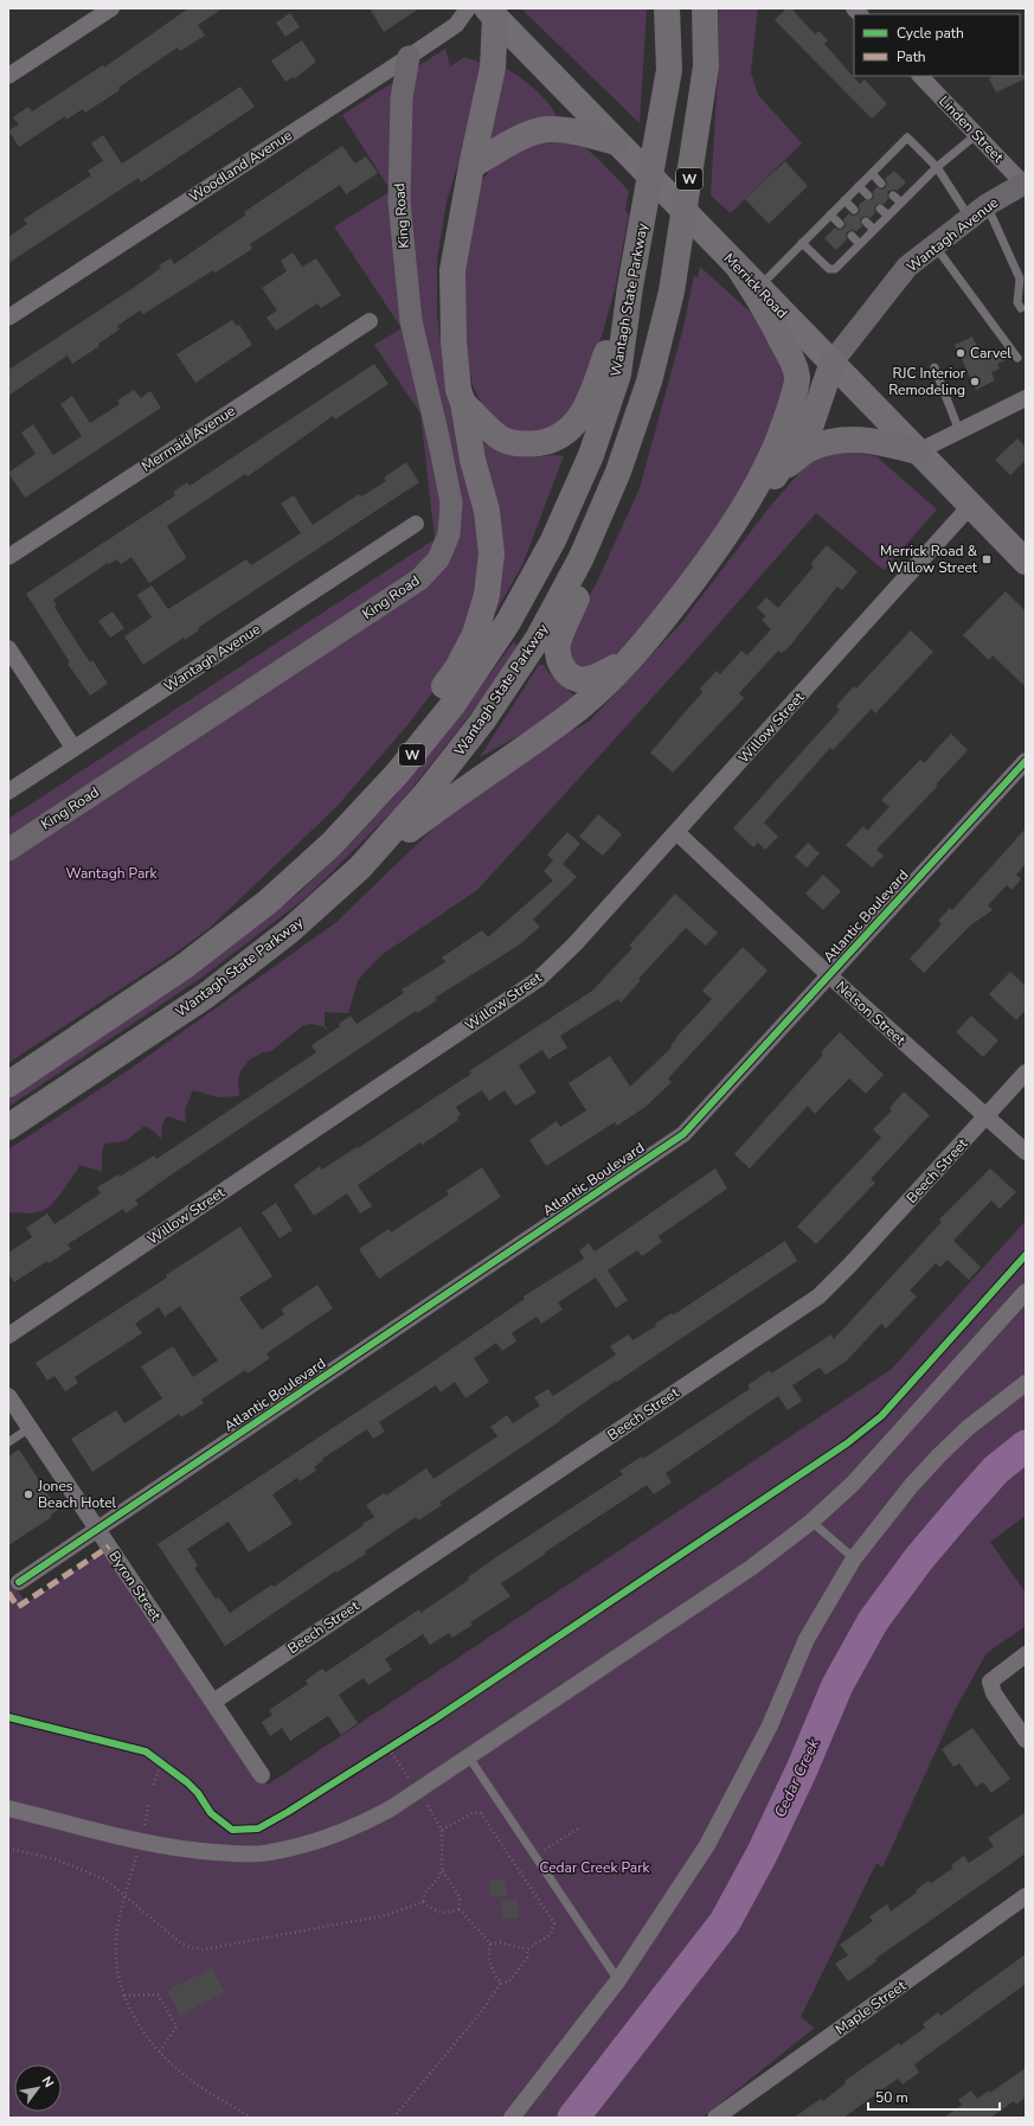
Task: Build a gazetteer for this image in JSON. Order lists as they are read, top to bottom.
{
  "streets": {
    "highway": ["W", "Wantagh State Parkway"],
    "main road": ["Merrick Road"],
    "street": [
      "Linden Street",
      "Woodland Avenue",
      "King Road",
      "Wantagh Avenue",
      "Mermaid Avenue",
      "Willow Street",
      "Atlantic Boulevard",
      "Nelson Street",
      "Beech Street",
      "Byron Street",
      "Maple Street"
    ]
  },
  "crossings": [
    ["Linden Street", "Wantagh Avenue"],
    ["Woodland Avenue", "King Road"],
    ["Wantagh Avenue", "Merrick Road"],
    ["Merrick Road", "Willow Street"],
    ["Willow Street", "Nelson Street"],
    ["Atlantic Boulevard", "Nelson Street"],
    ["Atlantic Boulevard", "Byron Street"],
    ["Nelson Street", "Beech Street"],
    ["Beech Street", "Byron Street"]
  ],
  "water": ["Cedar Creek"],
  "parks": ["Wantagh Park", "Cedar Creek Park"],
  "places": {
    "other": ["Carvel", "RJC Interior Remodeling", "Jones Beach Hotel"],
    "transit": ["Merrick Road & Willow Street"]
  },
  "legend": ["Cycle path", "Path"],
  "scale_bar": "50 m",
  "north": "top right"
}
